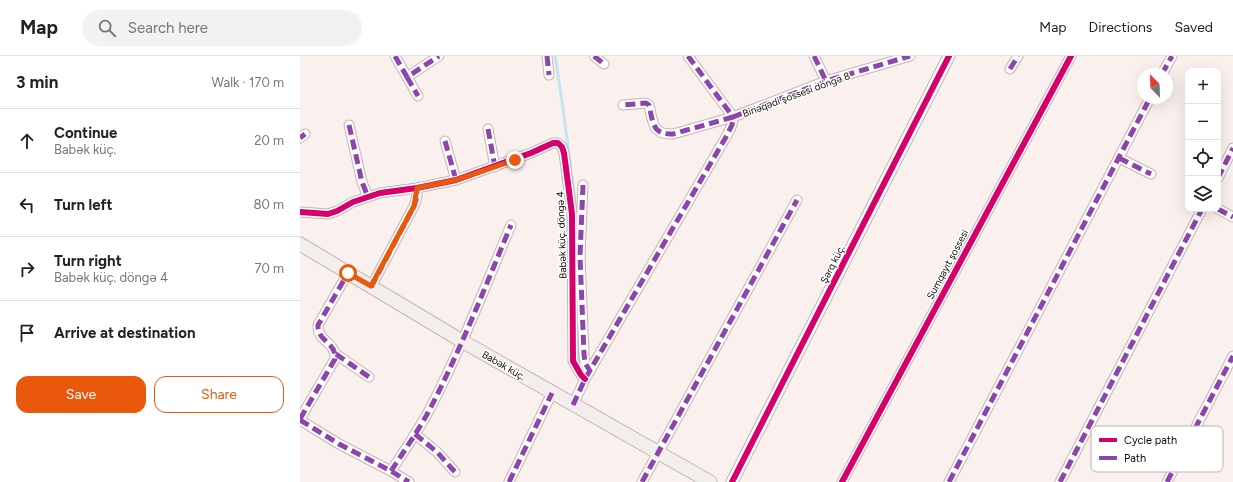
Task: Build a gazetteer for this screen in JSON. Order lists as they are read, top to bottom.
{
  "streets": {
    "main road": ["Babək küç."],
    "street": [
      "Binəqədi şossesi döngə 8",
      "Babək küç. döngə 4",
      "Şərq küç.",
      "Sumqayıt şossesi"
    ]
  },
  "legend": ["Cycle path", "Path"],
  "north": "top left",
  "page": {
    "header": "Map",
    "search": "Search here",
    "nav": ["Map", "Directions", "Saved"],
    "heading": ["3 min", "Walk · 170 m"],
    "map_buttons": ["+", "−"],
    "list": [
      ["Continue", "Babək küç.", "20 m"],
      ["Turn left", "80 m"],
      ["Turn right", "Babək küç. döngə 4", "70 m"],
      "Arrive at destination"
    ],
    "buttons": ["Save", "Share"]
  }
}
